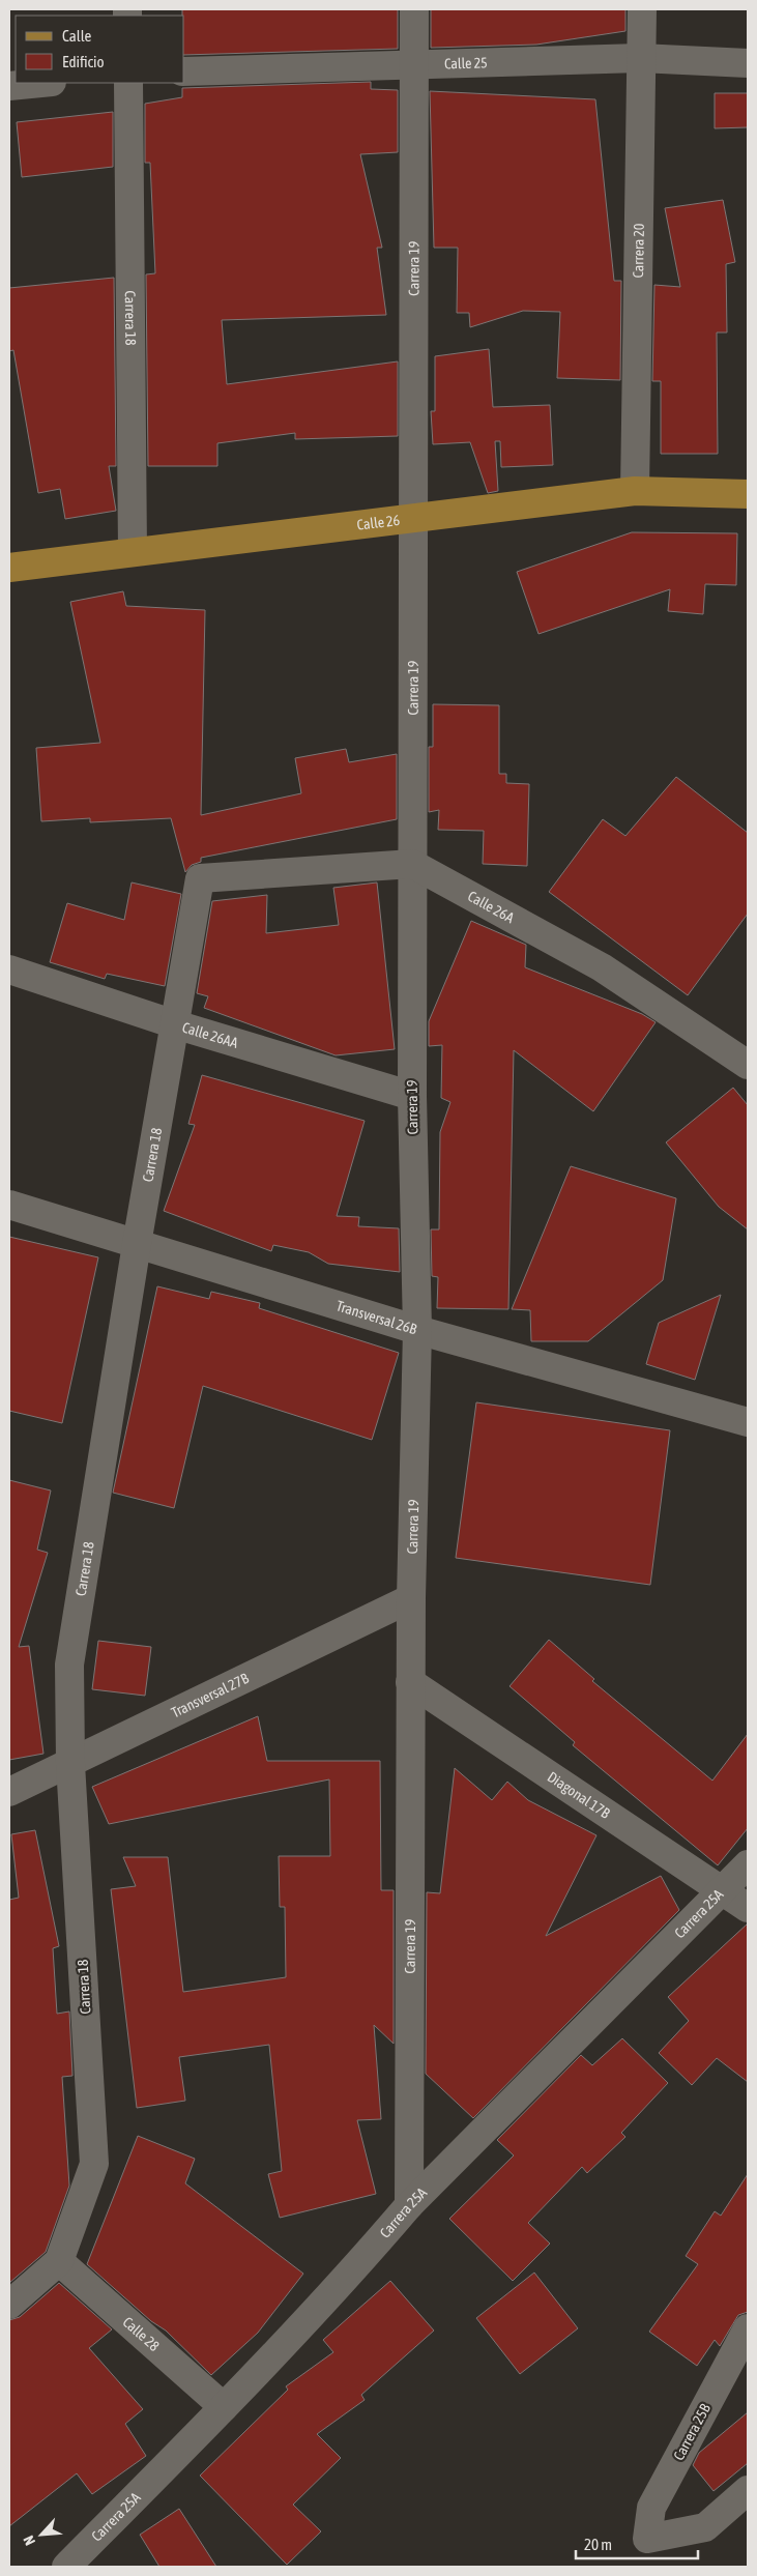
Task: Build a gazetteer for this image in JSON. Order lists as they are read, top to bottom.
{
  "streets": {
    "main road": ["Calle 26"],
    "street": [
      "Calle 25",
      "Carrera 20",
      "Carrera 19",
      "Carrera 18",
      "Calle 26A",
      "Calle 26AA",
      "Transversal 26B",
      "Transversal 27B",
      "Diagonal 17B",
      "Carrera 25A",
      "Calle 28",
      "Carrera 25B"
    ]
  },
  "crossings": [
    ["Calle 25", "Carrera 20"],
    ["Calle 25", "Carrera 19"],
    ["Carrera 20", "Calle 26"],
    ["Carrera 19", "Carrera 18"],
    ["Carrera 19", "Calle 26"],
    ["Carrera 19", "Calle 26A"],
    ["Carrera 19", "Calle 26AA"],
    ["Carrera 19", "Transversal 26B"],
    ["Carrera 19", "Transversal 27B"],
    ["Carrera 19", "Diagonal 17B"],
    ["Carrera 19", "Carrera 25A"],
    ["Carrera 18", "Calle 26"],
    ["Carrera 18", "Calle 26A"],
    ["Carrera 18", "Calle 26AA"],
    ["Carrera 18", "Transversal 26B"],
    ["Carrera 18", "Transversal 27B"],
    ["Carrera 18", "Calle 28"],
    ["Diagonal 17B", "Carrera 25A"],
    ["Carrera 25A", "Calle 28"]
  ],
  "legend": ["Calle", "Edificio"],
  "scale_bar": "20 m",
  "north": "bottom left"
}
